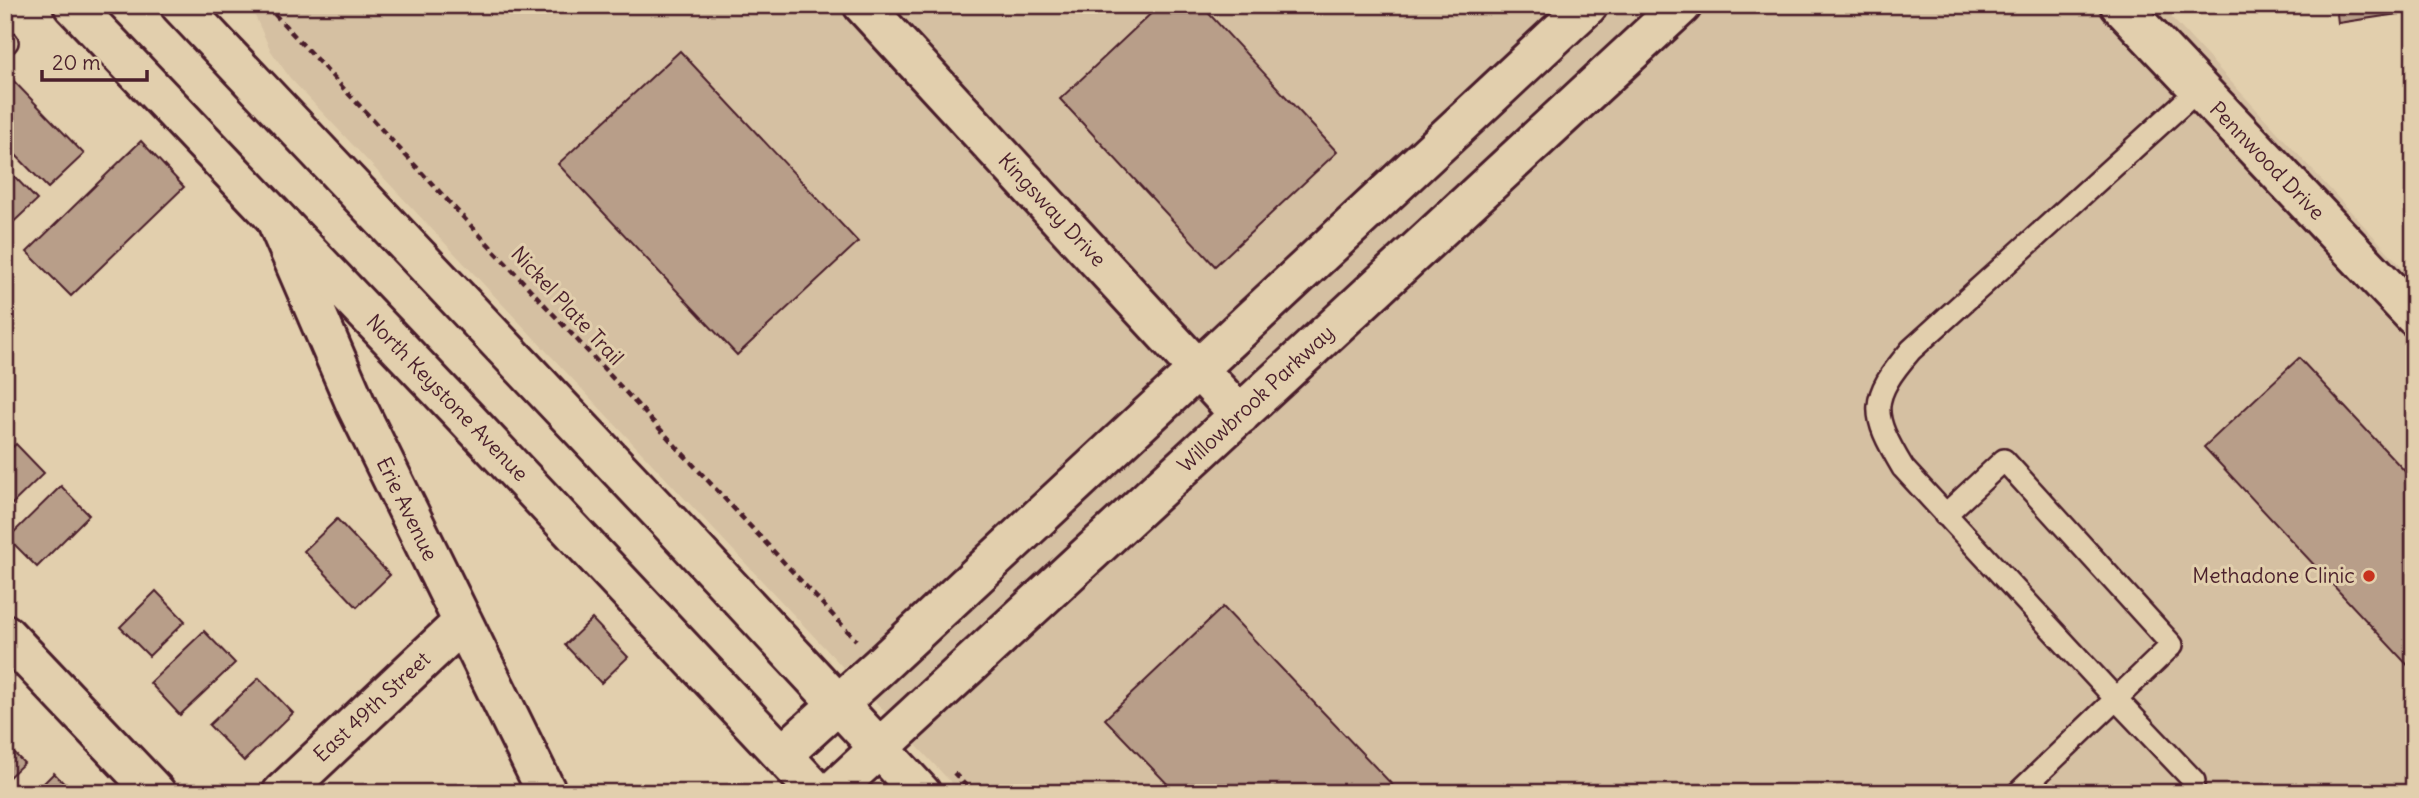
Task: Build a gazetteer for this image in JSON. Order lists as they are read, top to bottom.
{
  "streets": {
    "street": [
      "Pennwood Drive",
      "Kingsway Drive",
      "North Keystone Avenue",
      "Willowbrook Parkway",
      "Erie Avenue",
      "East 49th Street"
    ],
    "path": ["Nickel Plate Trail"]
  },
  "crossings": [
    ["Kingsway Drive", "Willowbrook Parkway"],
    ["North Keystone Avenue", "Erie Avenue"],
    ["Erie Avenue", "East 49th Street"]
  ],
  "places": ["Methadone Clinic"],
  "scale_bar": "20 m"
}
